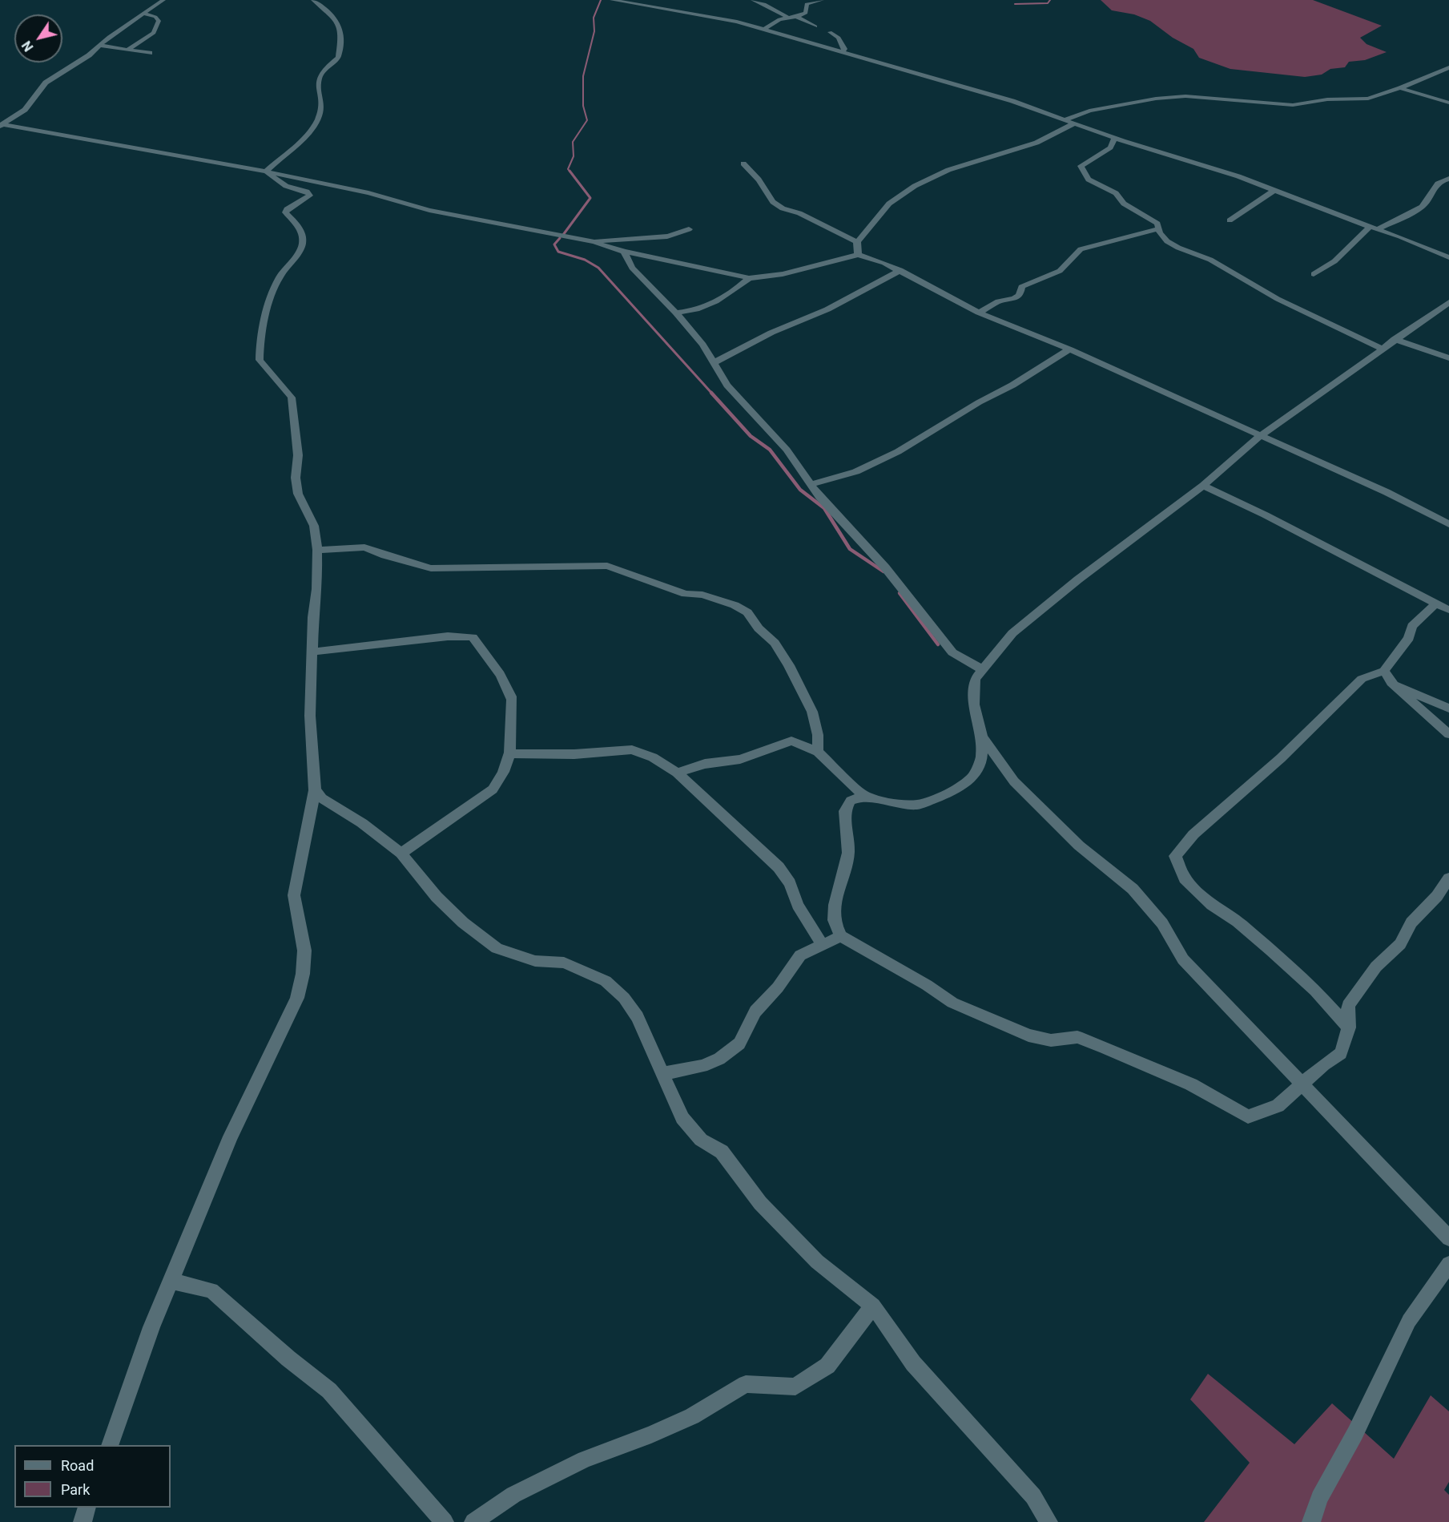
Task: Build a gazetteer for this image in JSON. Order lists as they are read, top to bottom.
{
  "legend": ["Road", "Park"],
  "north": "bottom left"
}
